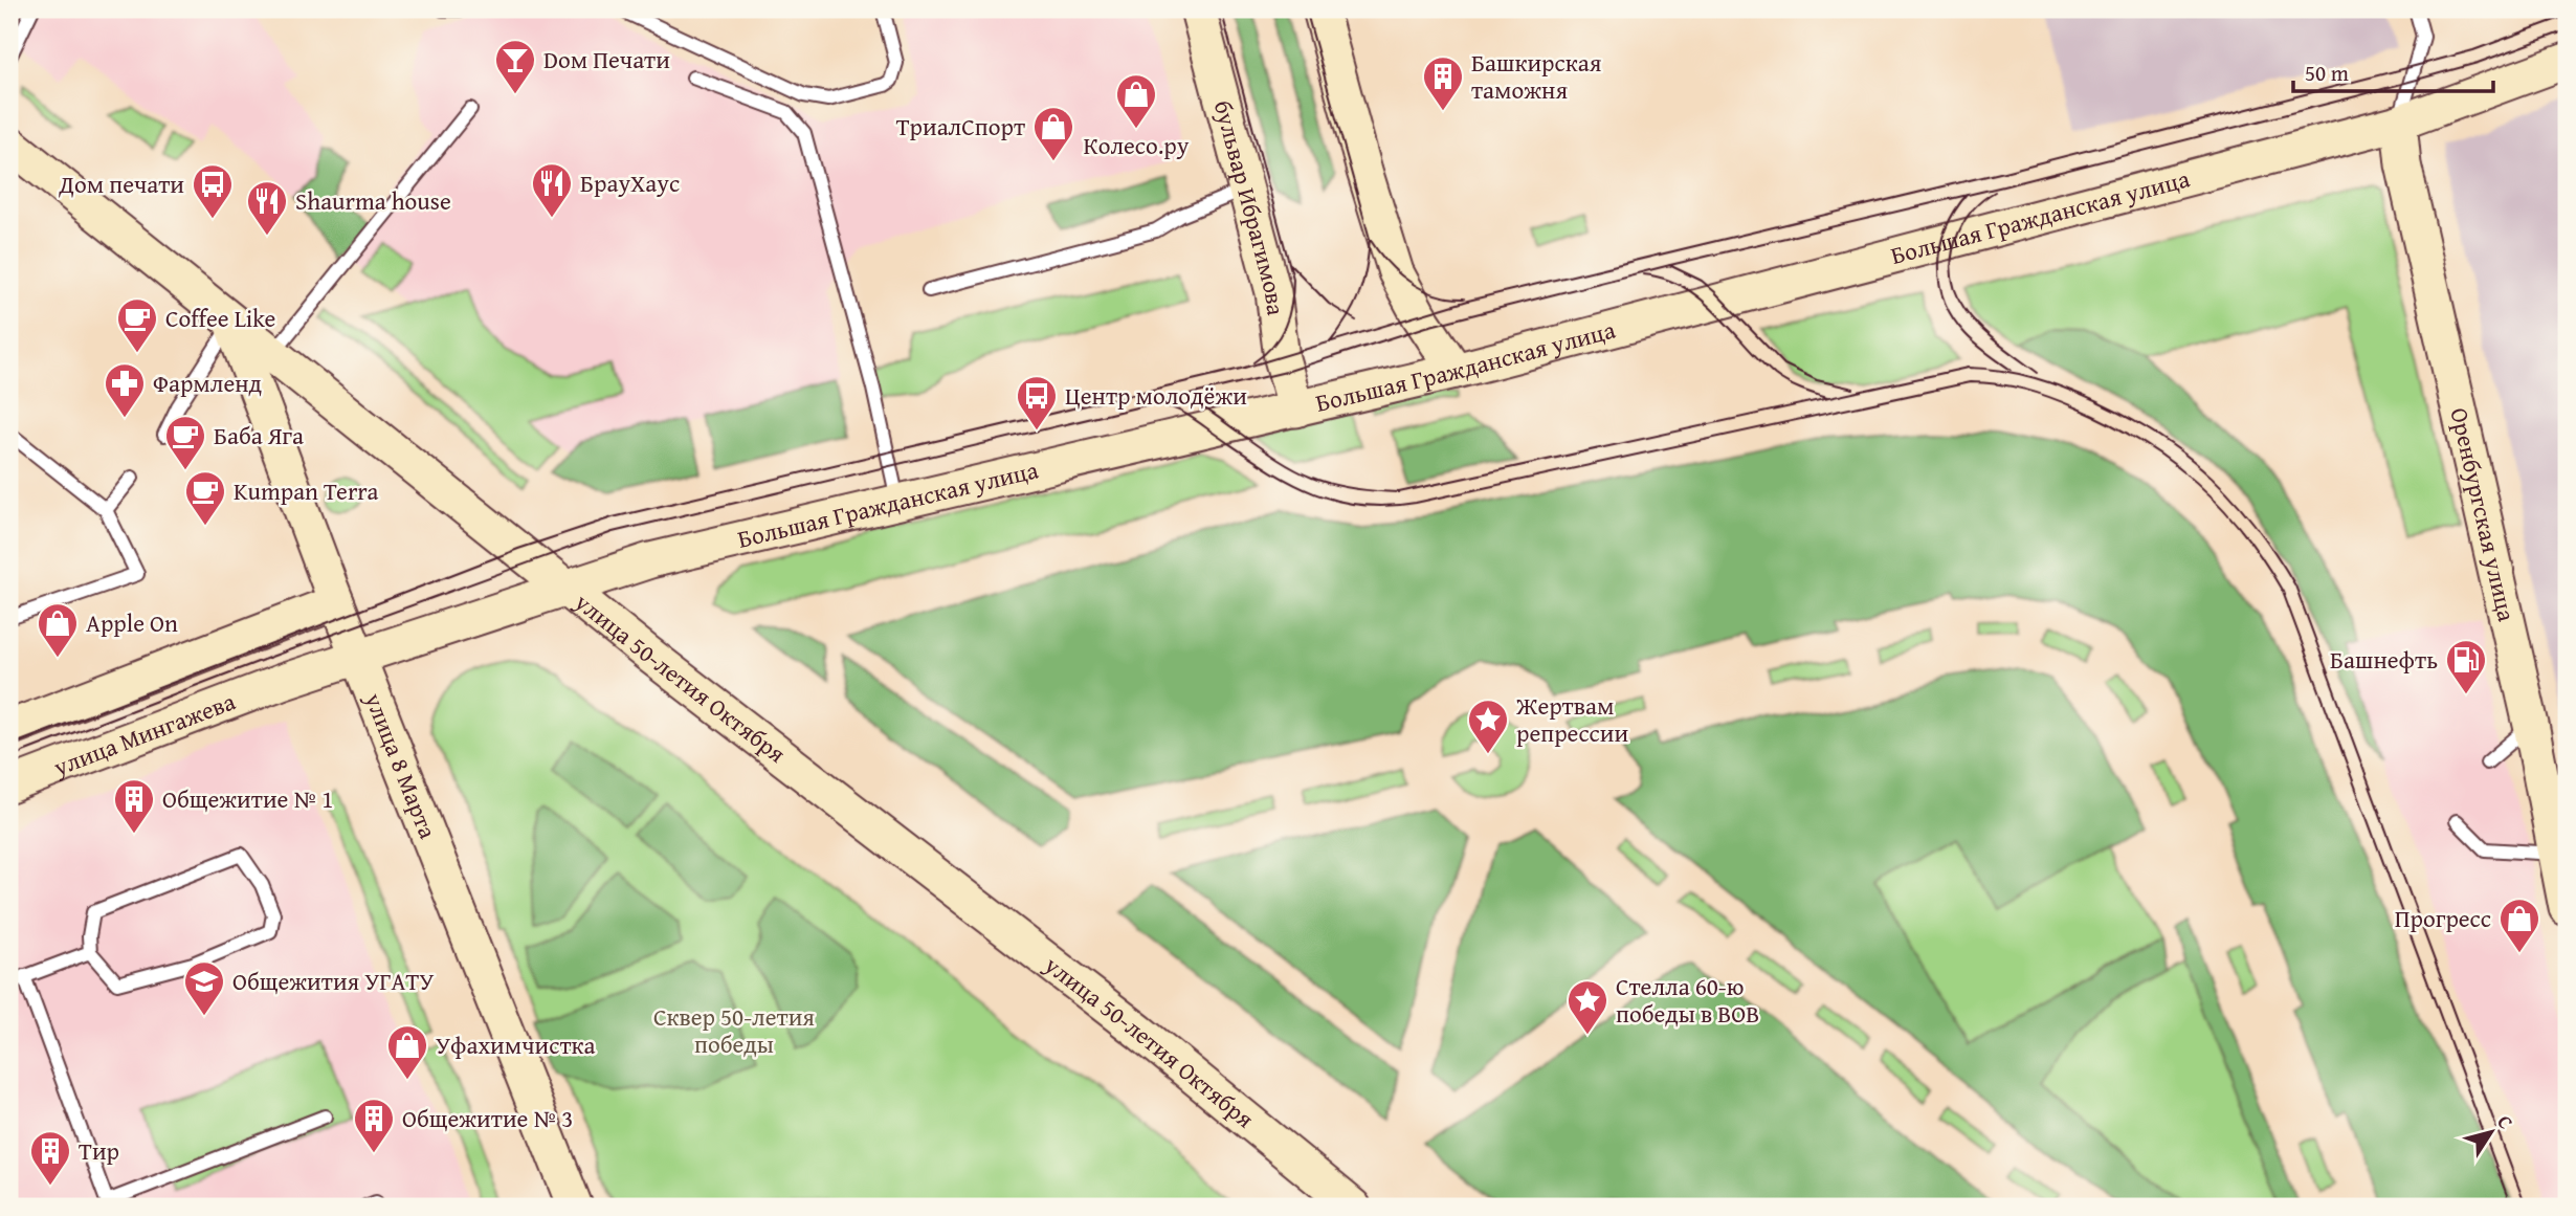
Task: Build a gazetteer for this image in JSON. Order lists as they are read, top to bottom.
{
  "streets": {
    "main road": [
      "бульвар Ибрагимова",
      "Большая Гражданская улица",
      "Оренбургская улица",
      "улица 50-летия Октября",
      "улица Мингажева",
      "улица 8 Марта"
    ]
  },
  "crossings": [
    ["бульвар Ибрагимова", "Большая Гражданская улица"],
    ["Большая Гражданская улица", "Оренбургская улица"],
    ["Большая Гражданская улица", "улица 50-летия Октября"],
    ["Большая Гражданская улица", "улица Мингажева"],
    ["Большая Гражданская улица", "улица 8 Марта"],
    ["улица 50-летия Октября", "улица 8 Марта"],
    ["улица Мингажева", "улица 8 Марта"]
  ],
  "parks": ["Сквер 50-летия победы"],
  "places": {
    "bar": ["Dом Печати"],
    "building": [
      "Башкирская таможня",
      "Общежитие № 1",
      "Общежитие № 3",
      "Тир"
    ],
    "shop": [
      "Колесо.ру",
      "ТриалСпорт",
      "Apple On",
      "Прогресс",
      "Уфахимчистка"
    ],
    "restaurant": ["БрауХаус", "Shaurma house"],
    "bus stop": ["Дом печати", "Центр молодёжи"],
    "cafe": ["Coffee Like", "Баба Яга", "Kumpan Terra"],
    "pharmacy": ["Фармленд"],
    "fuel station": ["Башнефть"],
    "place": ["Жертвам репрессии", "Стелла 60-ю победы в ВОВ"],
    "school or university": ["Общежития УГАТУ"]
  },
  "scale_bar": "50 m",
  "north": "top right"
}
